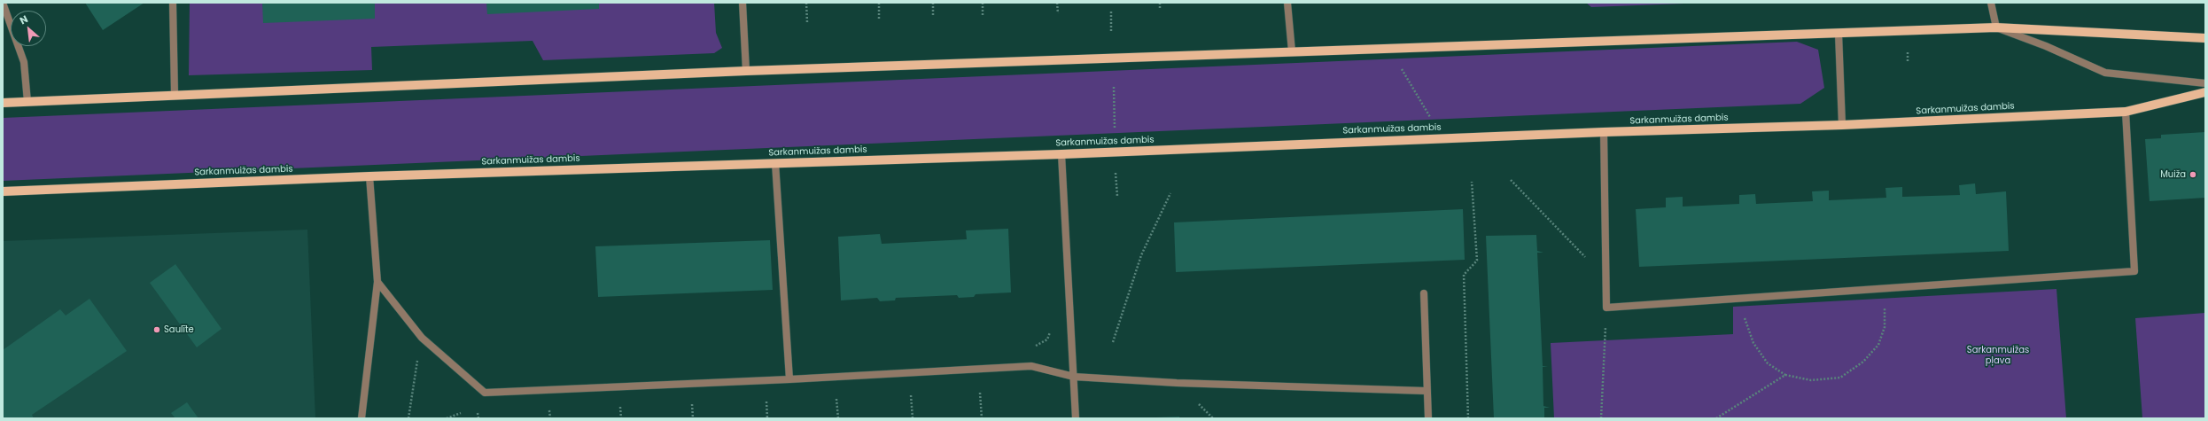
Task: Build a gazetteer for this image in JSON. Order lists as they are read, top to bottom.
{
  "streets": {
    "main road": ["Sarkanmuižas dambis"]
  },
  "parks": ["Sarkanmuižas pļava"],
  "places": ["Muiža", "Saulīte"],
  "north": "top left"
}
